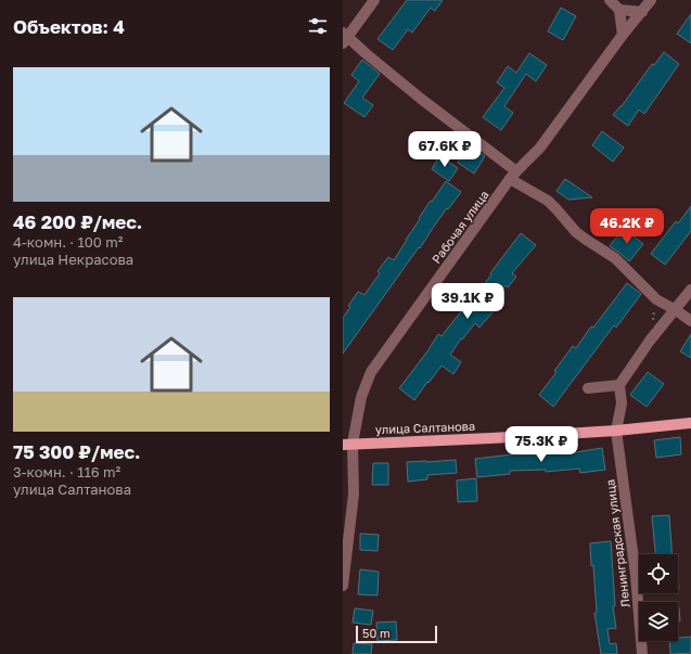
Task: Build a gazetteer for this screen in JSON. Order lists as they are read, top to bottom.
{
  "streets": {
    "main road": ["улица Салтанова"],
    "street": ["Рабочая улица", "Ленинградская улица"]
  },
  "crossings": [
    ["Рабочая улица", "улица Салтанова"],
    ["улица Салтанова", "Ленинградская улица"]
  ],
  "scale_bar": "50 m",
  "page": {
    "heading": "Объектов: 4",
    "list": [
      {
        "name": "46 200 ₽/мес.",
        "note": "4-комн. · 100 m² · улица Некрасова"
      },
      {
        "name": "75 300 ₽/мес.",
        "note": "3-комн. · 116 m² · улица Салтанова"
      }
    ],
    "price": [
      "67.6K ₽",
      "46.2K ₽",
      "39.1K ₽",
      "75.3K ₽"
    ],
    "scale": "50 m"
  }
}
